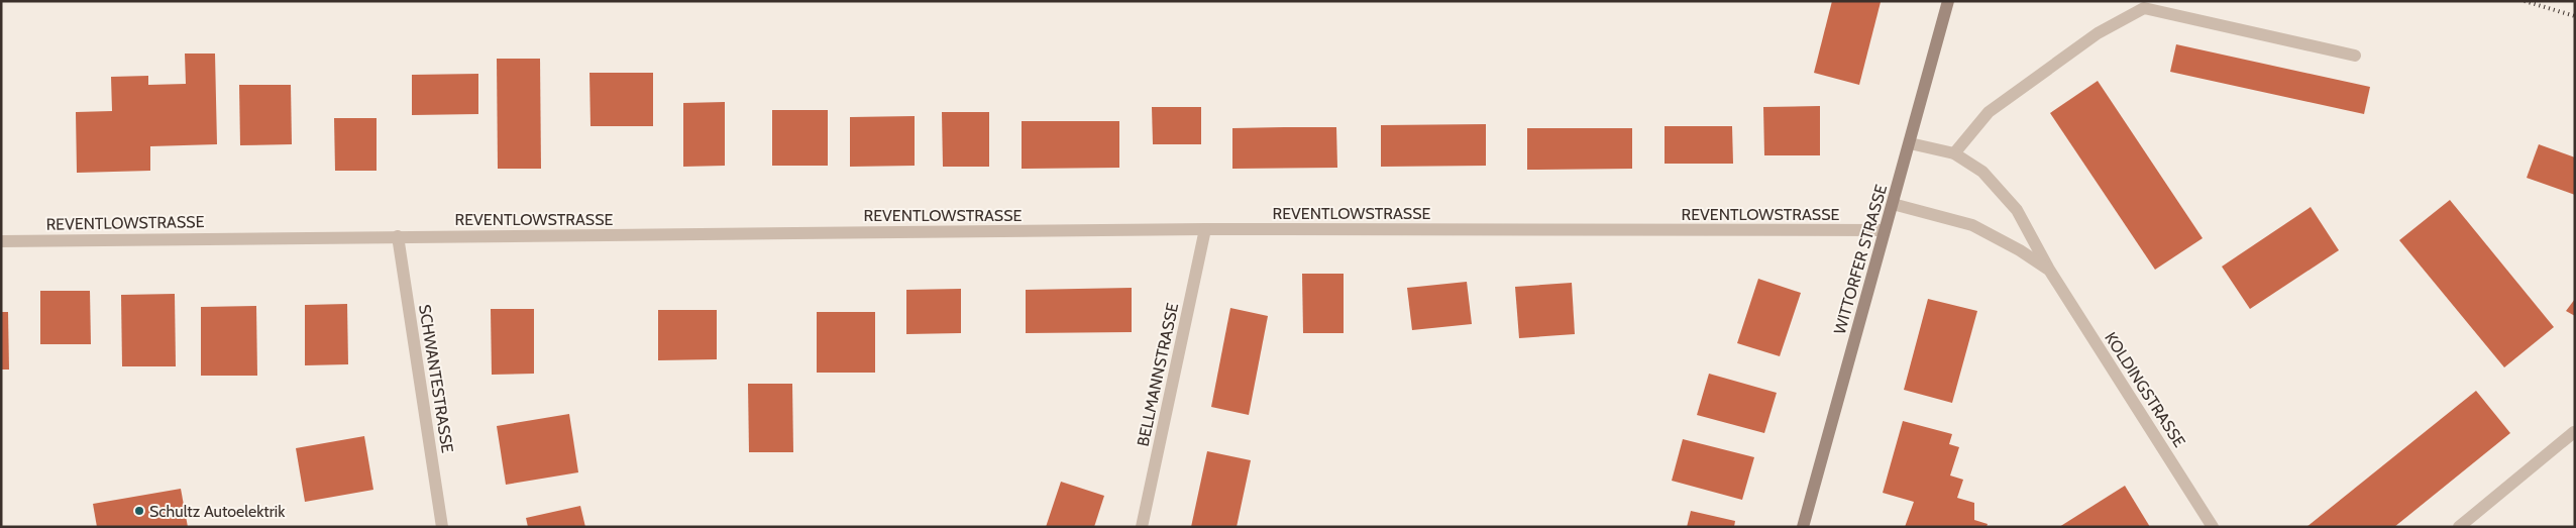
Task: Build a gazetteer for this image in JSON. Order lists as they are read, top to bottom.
{
  "streets": {
    "street": [
      "REVENTLOWSTRASSE",
      "WITTORFER STRASSE",
      "BELLMANNSTRASSE",
      "SCHWANTESTRASSE",
      "KOLDINGSTRASSE"
    ]
  },
  "crossings": [
    ["REVENTLOWSTRASSE", "WITTORFER STRASSE"],
    ["REVENTLOWSTRASSE", "BELLMANNSTRASSE"],
    ["REVENTLOWSTRASSE", "SCHWANTESTRASSE"],
    ["WITTORFER STRASSE", "KOLDINGSTRASSE"]
  ],
  "places": ["Schultz Autoelektrik"]
}
